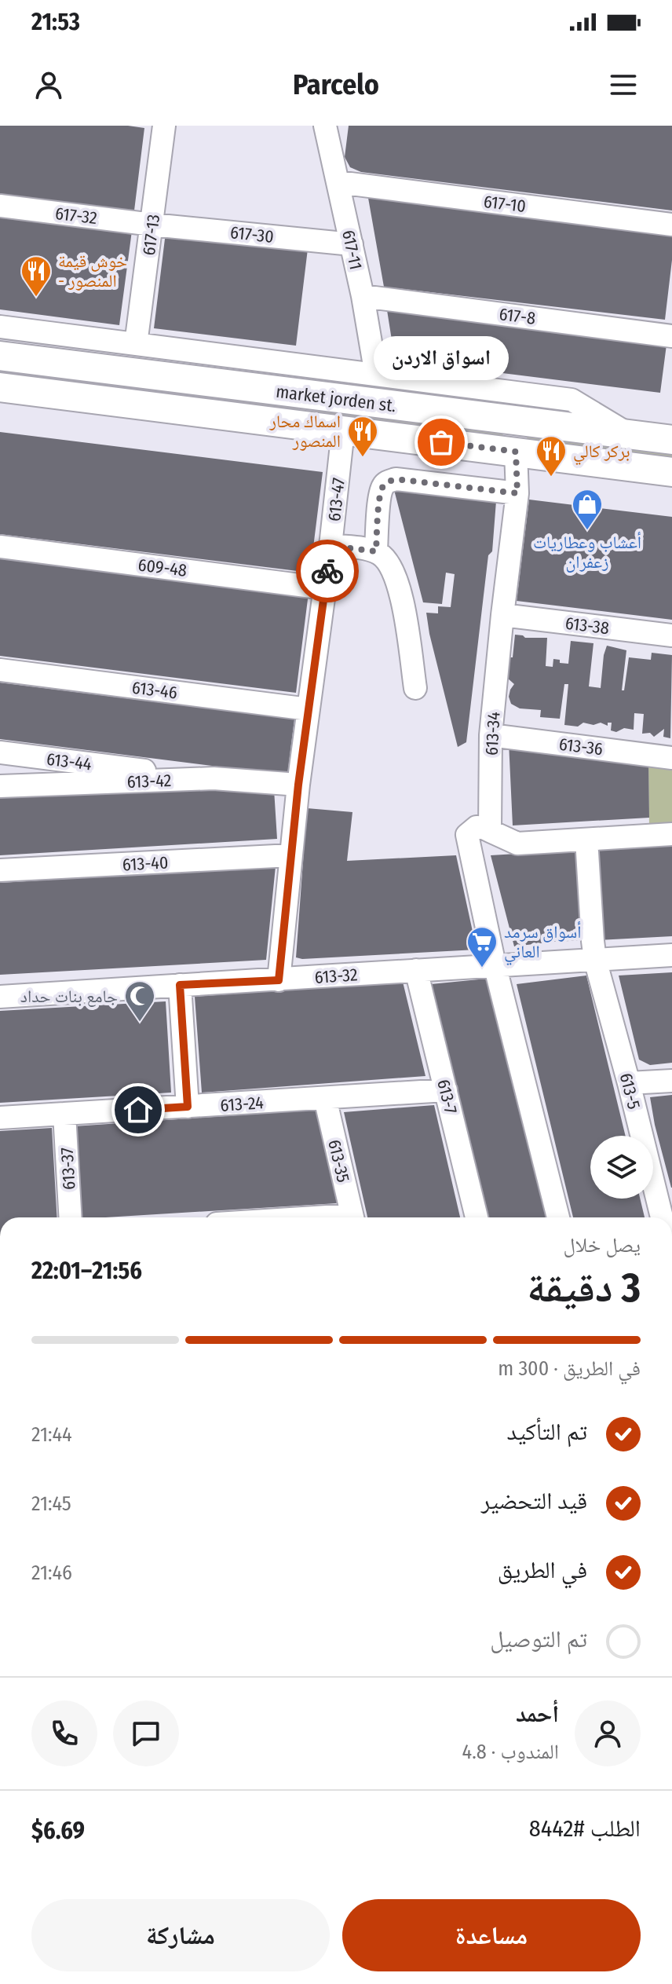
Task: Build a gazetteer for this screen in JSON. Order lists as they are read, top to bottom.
{
  "streets": {
    "main road": ["market jorden st."],
    "street": [
      "617-10",
      "617-32",
      "617-30",
      "617-13",
      "617-11",
      "617-8",
      "613-47",
      "609-48",
      "613-38",
      "613-46",
      "613-34",
      "613-36",
      "613-44",
      "613-42",
      "613-40",
      "613-32",
      "613-5",
      "613-7",
      "613-24",
      "613-35",
      "613-37"
    ]
  },
  "crossings": [
    ["617-10", "617-11"],
    ["617-32", "617-30"],
    ["617-32", "617-13"],
    ["617-30", "617-13"],
    ["617-30", "617-11"],
    ["617-11", "617-8"],
    ["market jorden st.", "613-47"],
    ["market jorden st.", "613-34"],
    ["613-47", "609-48"],
    ["613-47", "613-46"],
    ["613-47", "613-42"],
    ["613-47", "613-40"],
    ["613-47", "613-32"],
    ["613-38", "613-34"],
    ["613-34", "613-36"],
    ["613-44", "613-42"],
    ["613-32", "613-5"],
    ["613-32", "613-7"],
    ["613-7", "613-24"],
    ["613-24", "613-35"],
    ["613-24", "613-37"]
  ],
  "places": {
    "restaurant": ["خوش قيمة - المنصور", "اسماك محار المنصور", "بركر كالي"],
    "other": ["اسواق الاردن"],
    "shop": ["أعشاب وعطاريات زعفران"],
    "supermarket": ["أسواق سرمد العاني"],
    "mosque": ["جامع بنات حداد"]
  },
  "page": {
    "status": "21:53",
    "header": "Parcelo",
    "bubble": "اسواق الاردن",
    "heading": ["3 دقيقة", "يصل خلال", "21:56–22:01"],
    "panel": [
      "أحمد",
      "المندوب · 4.8",
      "الطلب #8442",
      "$6.69"
    ],
    "bar": "في الطريق · 300 m",
    "list": [
      ["تم التأكيد", "21:44"],
      ["قيد التحضير", "21:45"],
      ["في الطريق", "21:46"],
      "تم التوصيل"
    ],
    "buttons": ["مساعدة", "مشاركة"]
  }
}
